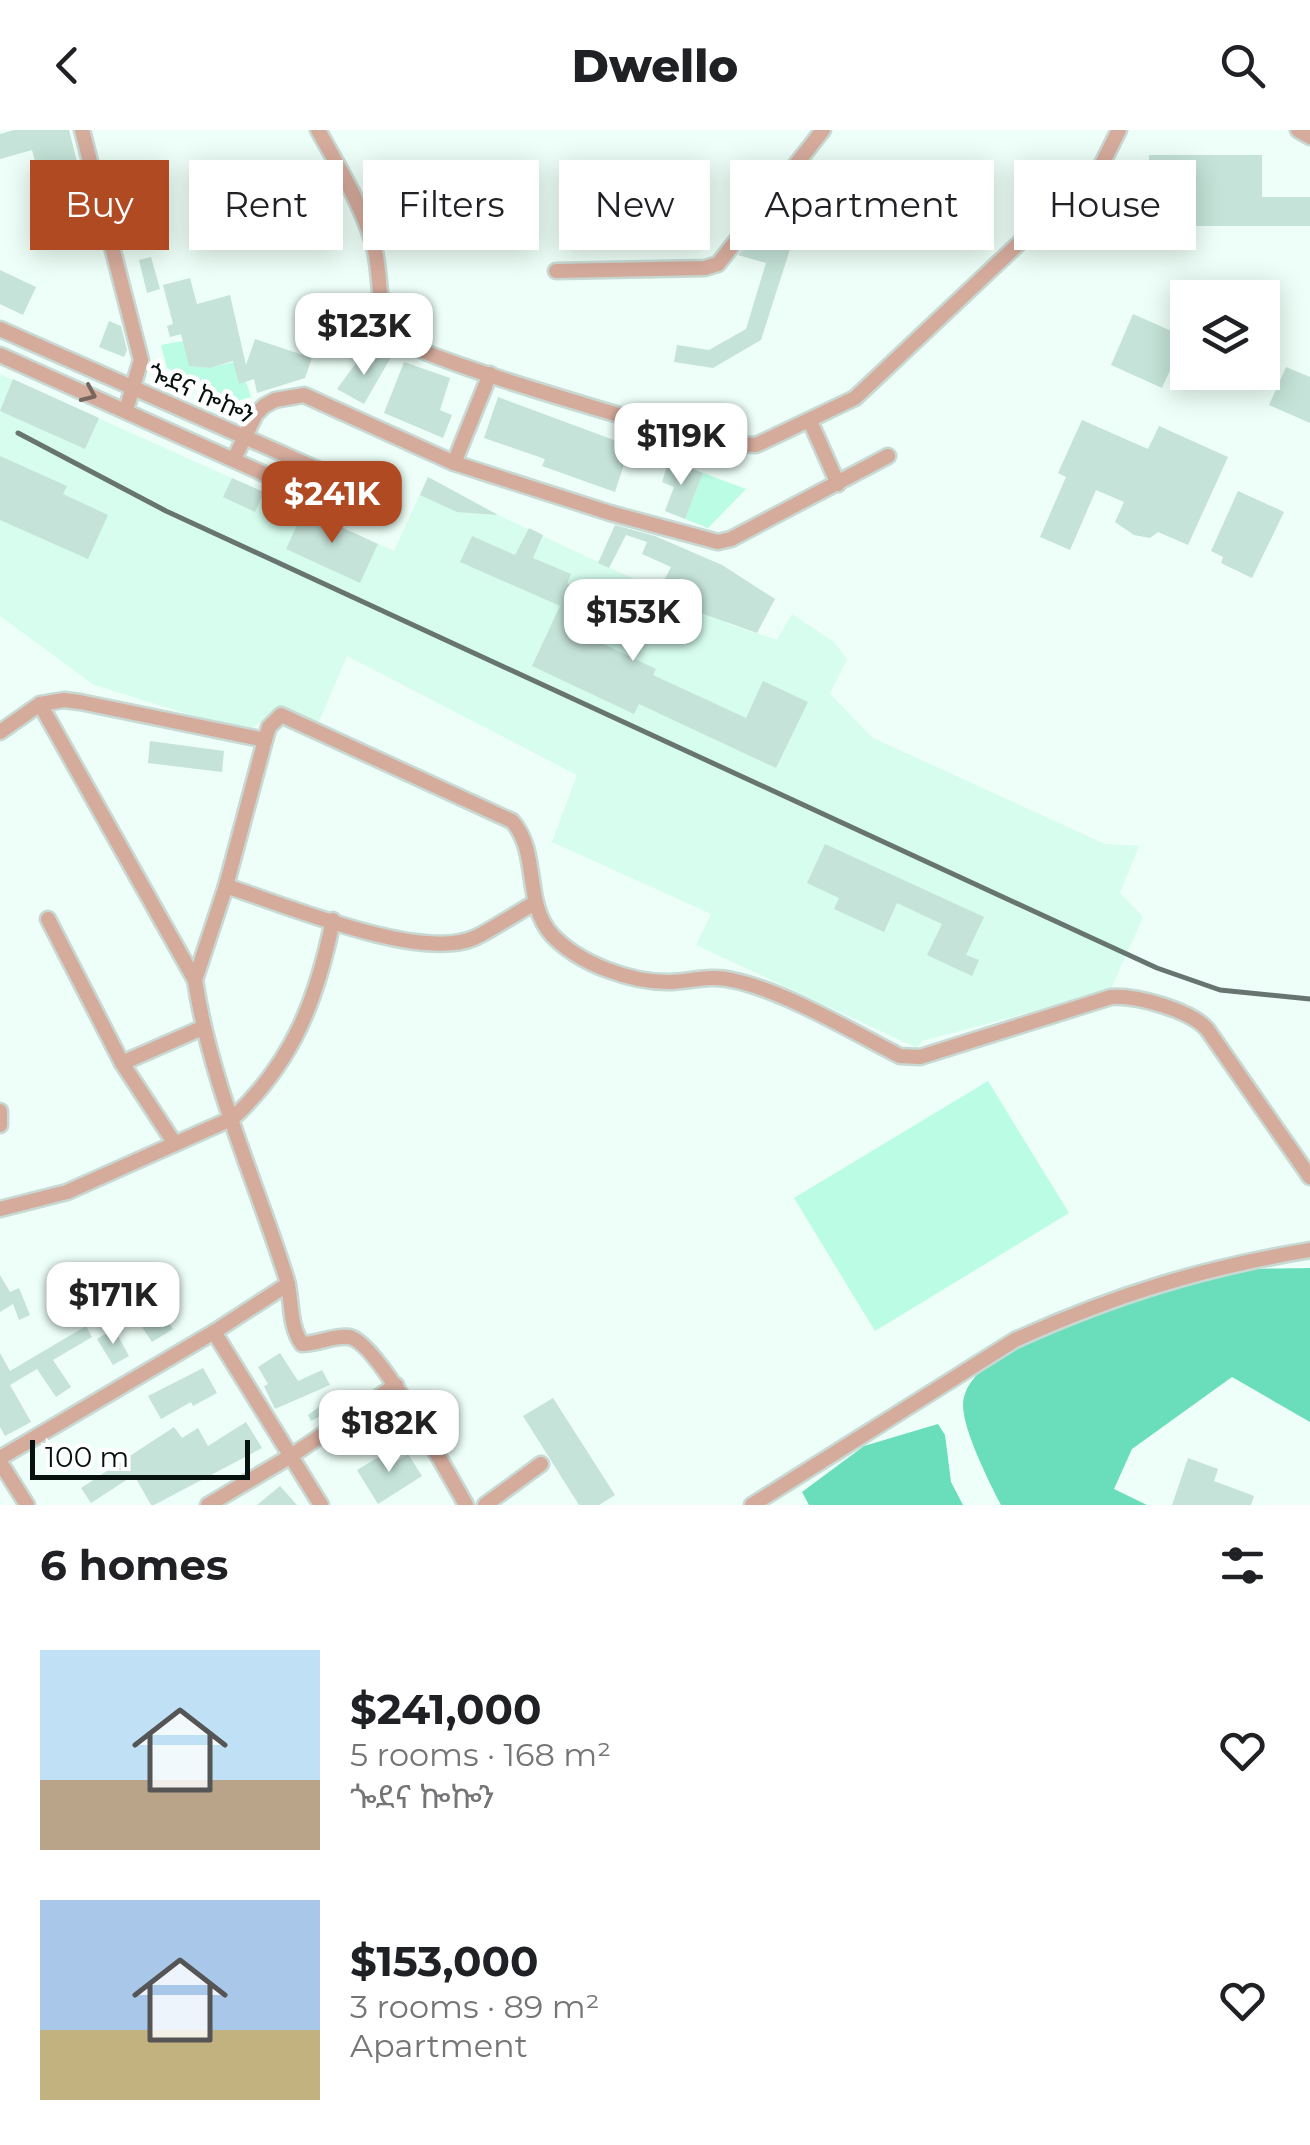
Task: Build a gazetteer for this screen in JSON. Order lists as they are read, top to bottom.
{
  "streets": {
    "street": ["ጐደና ኰኰን"]
  },
  "scale_bar": "100 m",
  "page": {
    "header": "Dwello",
    "chip": [
      "Buy",
      "Rent",
      "Filters",
      "New",
      "Apartment",
      "House"
    ],
    "price": [
      "$123K",
      "$119K",
      "$241K",
      "$153K",
      "$171K",
      "$182K"
    ],
    "scale": "100 m",
    "heading": "6 homes",
    "list": [
      {
        "name": "$241,000",
        "note": "5 rooms · 168 m² · ጐደና ኰኰን"
      },
      {
        "name": "$153,000",
        "note": "3 rooms · 89 m² · Apartment"
      }
    ]
  }
}
